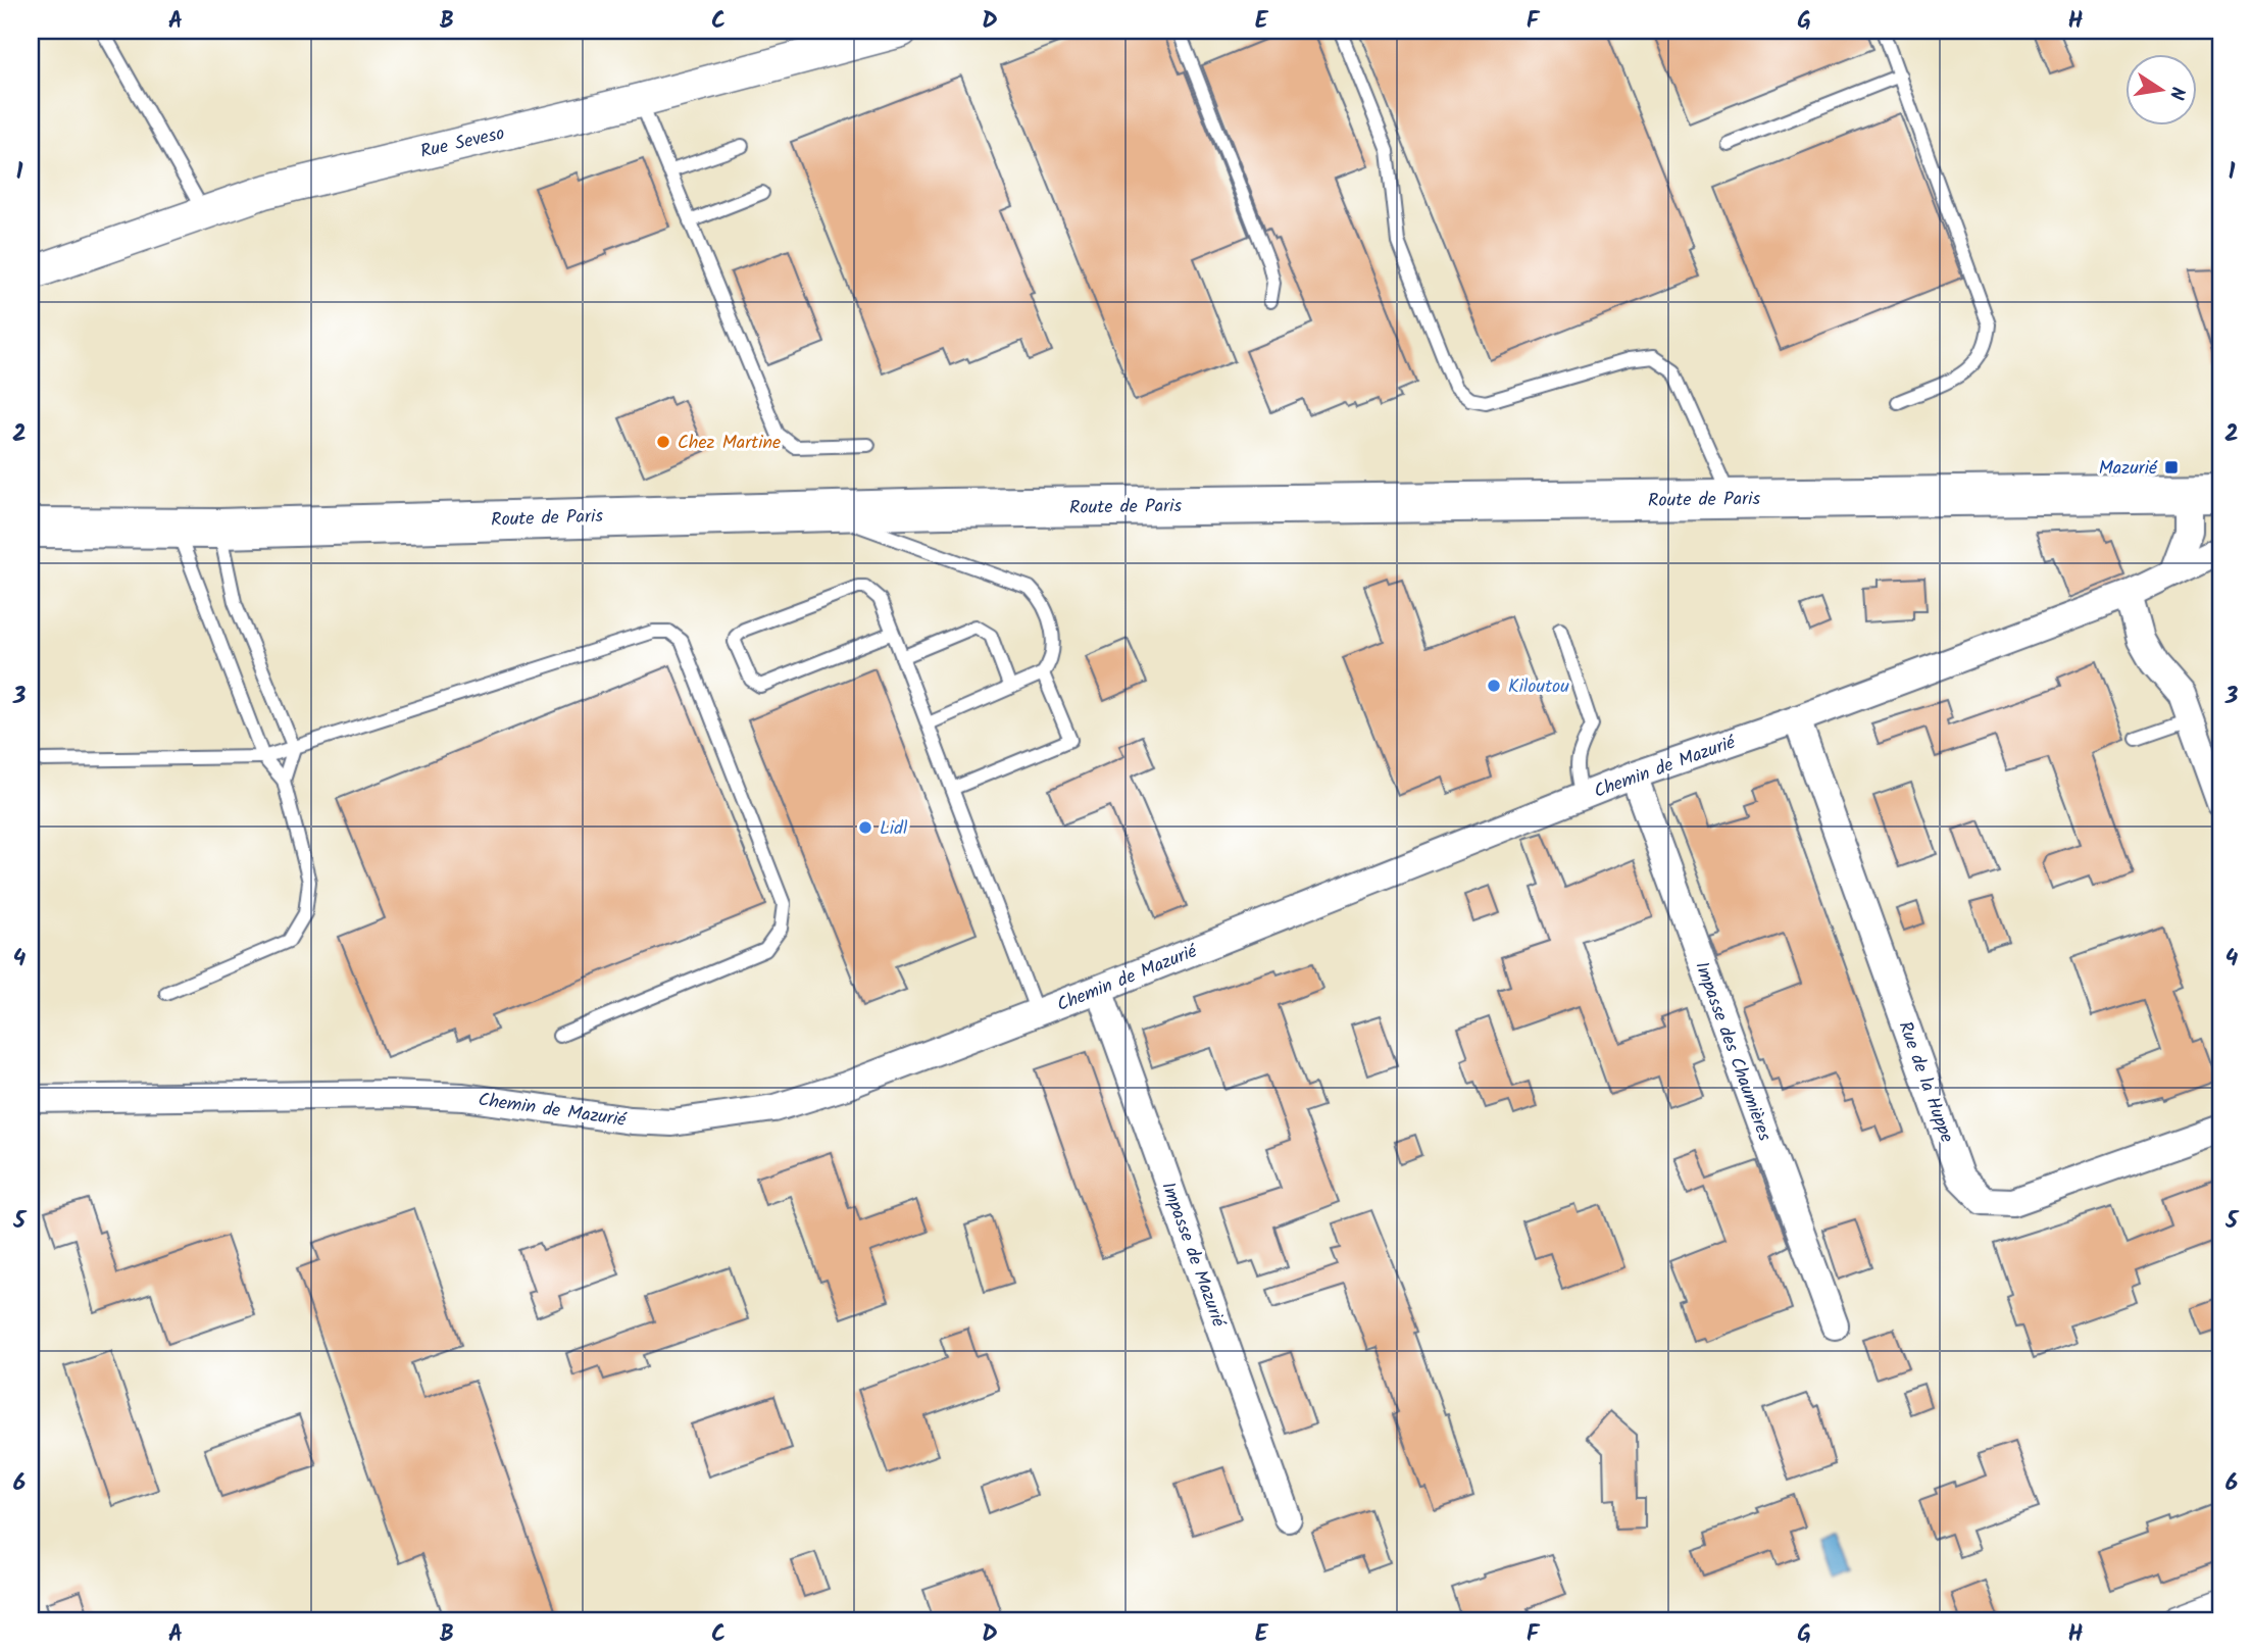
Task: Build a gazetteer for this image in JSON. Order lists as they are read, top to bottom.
{
  "streets": {
    "main road": ["Route de Paris"],
    "street": [
      "Rue Seveso",
      "Chemin de Mazurié",
      "Impasse des Chaumières",
      "Rue de la Huppe",
      "Impasse de Mazurié"
    ]
  },
  "crossings": [
    ["Chemin de Mazurié", "Impasse des Chaumières"],
    ["Chemin de Mazurié", "Rue de la Huppe"],
    ["Chemin de Mazurié", "Impasse de Mazurié"]
  ],
  "places": {
    "other": ["Chez Martine", "Kiloutou", "Lidl"],
    "transit": ["Mazurié"]
  },
  "north": "right",
  "grid": {
    "columns": [
      "A",
      "B",
      "C",
      "D",
      "E",
      "F",
      "G",
      "H"
    ],
    "rows": [
      "1",
      "2",
      "3",
      "4",
      "5",
      "6"
    ]
  }
}
